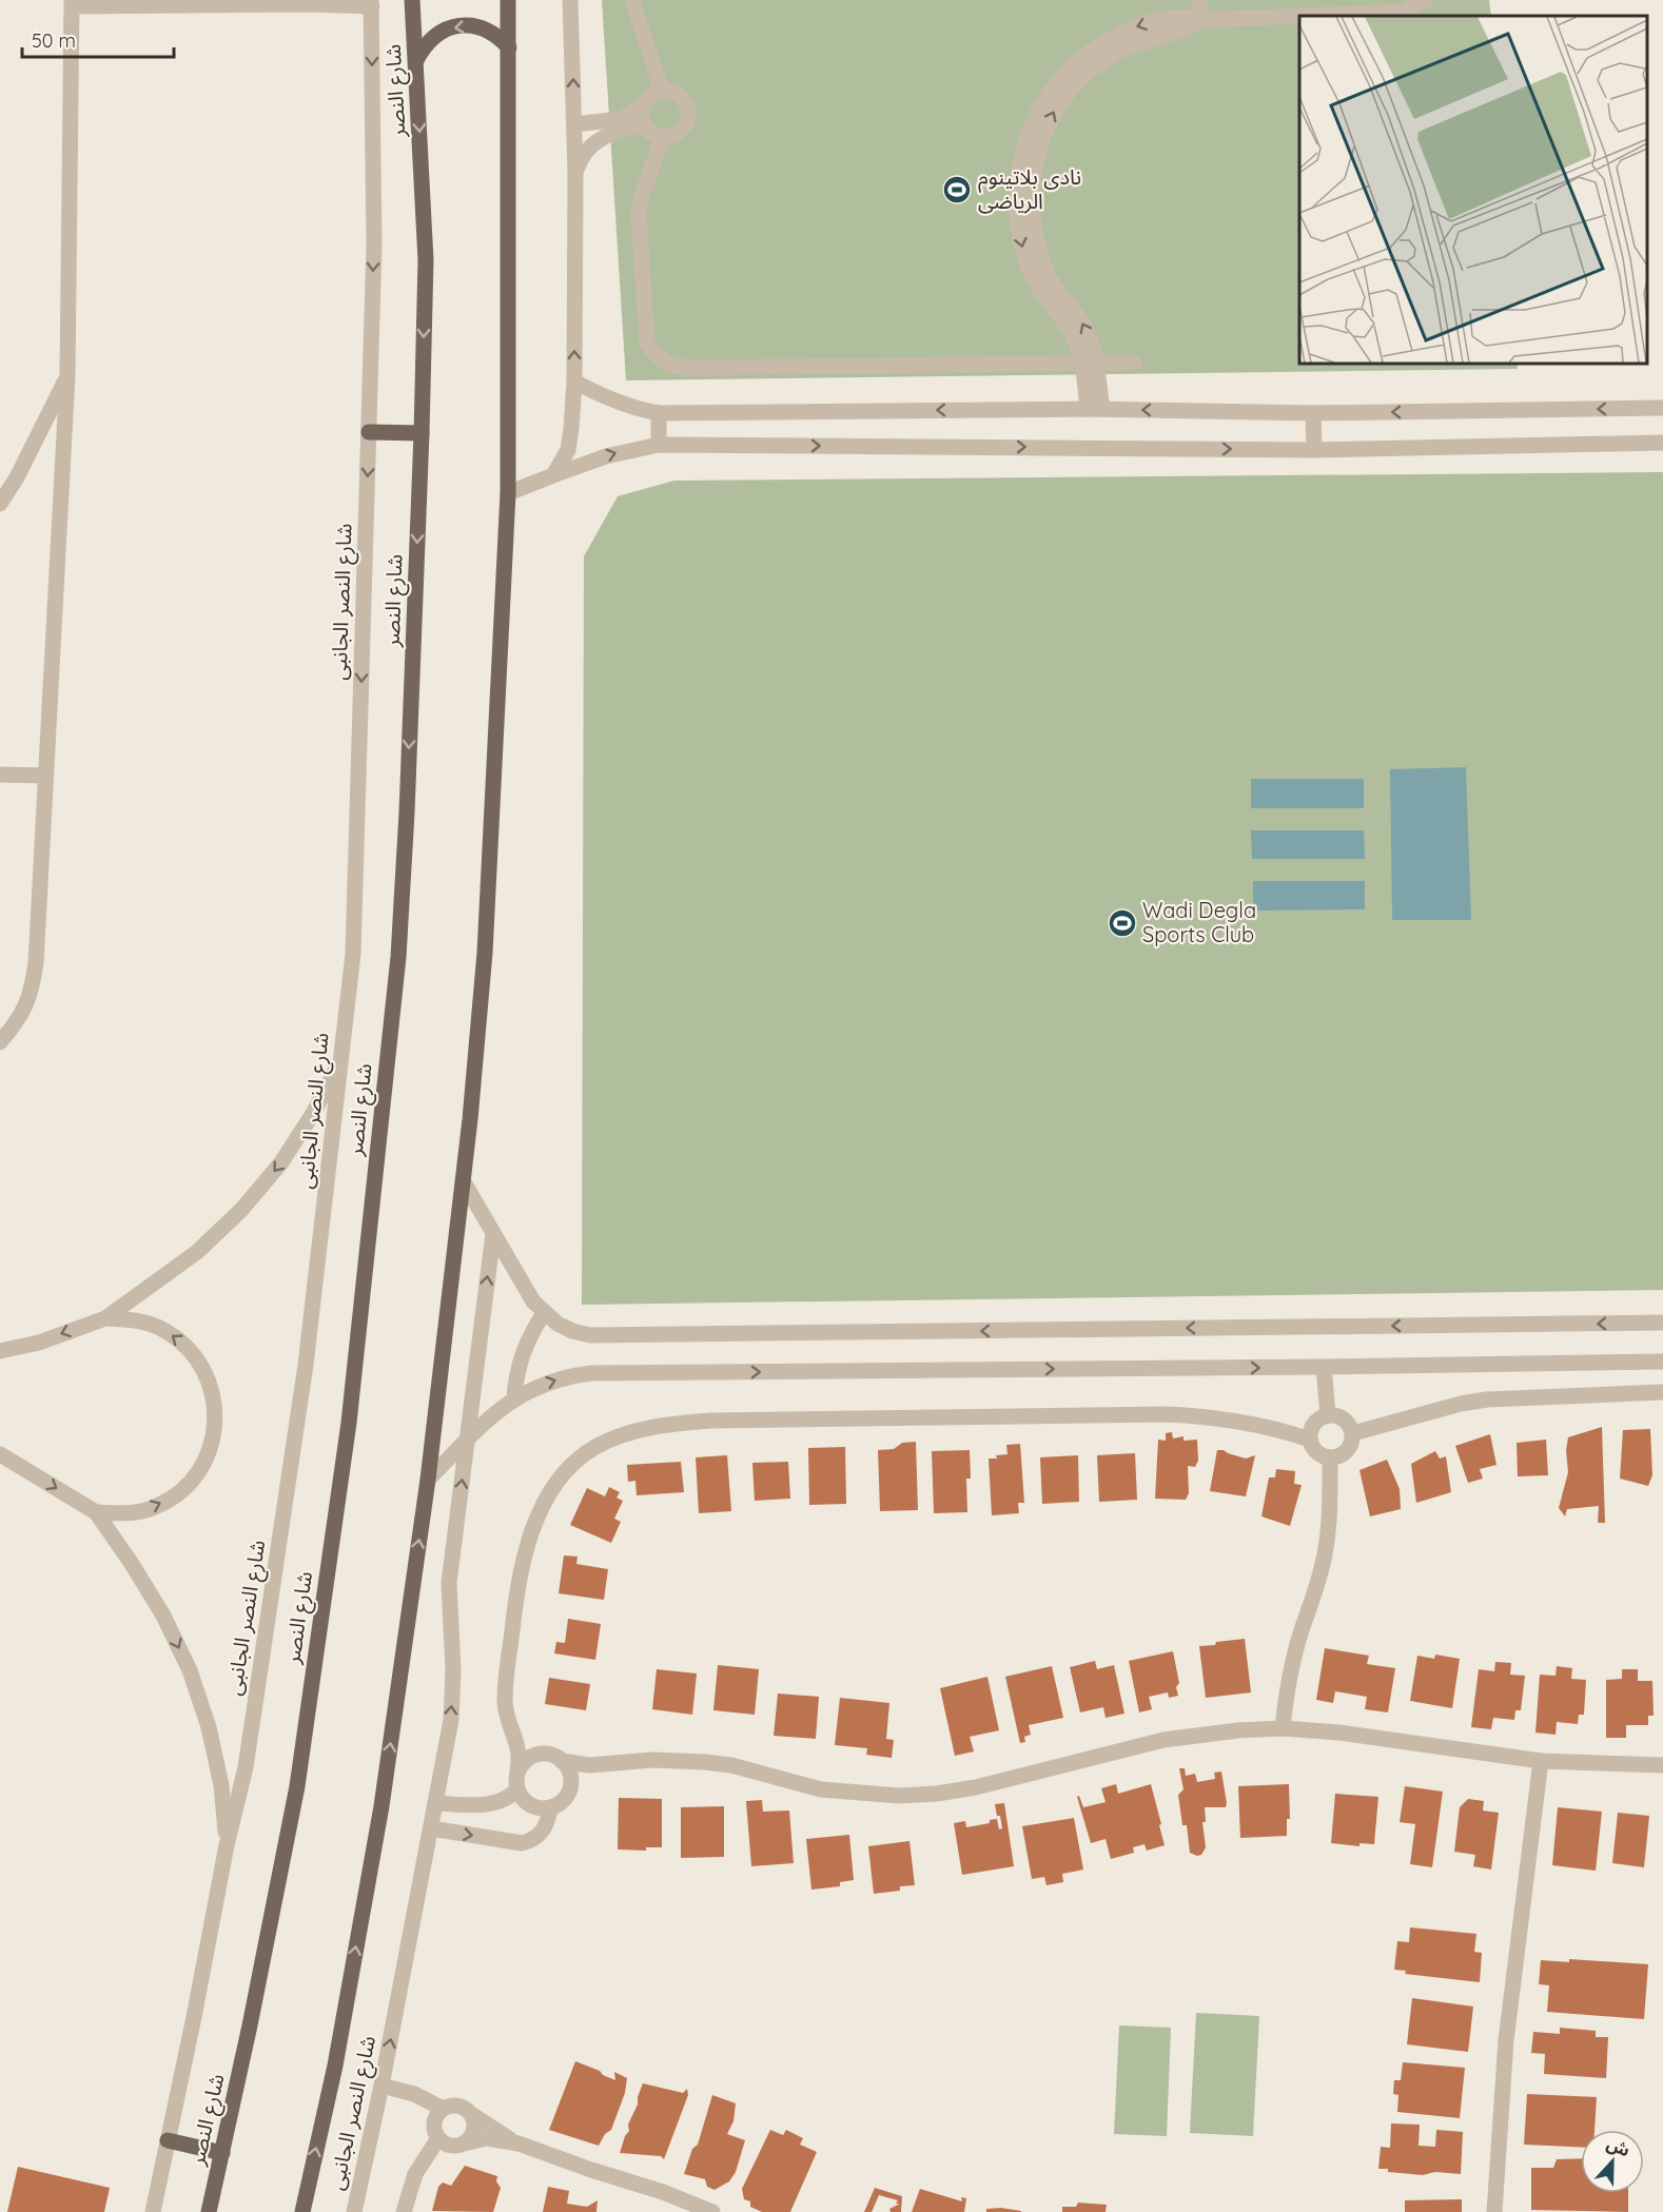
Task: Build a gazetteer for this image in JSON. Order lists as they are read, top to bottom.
{
  "streets": {
    "main road": ["شارع النصر"],
    "street": ["شارع النصر الجانبى"]
  },
  "places": {
    "sports": ["نادى بلاتينوم الرياضى", "Wadi Degla Sports Club"]
  },
  "scale_bar": "50 m",
  "north": "top"
}
